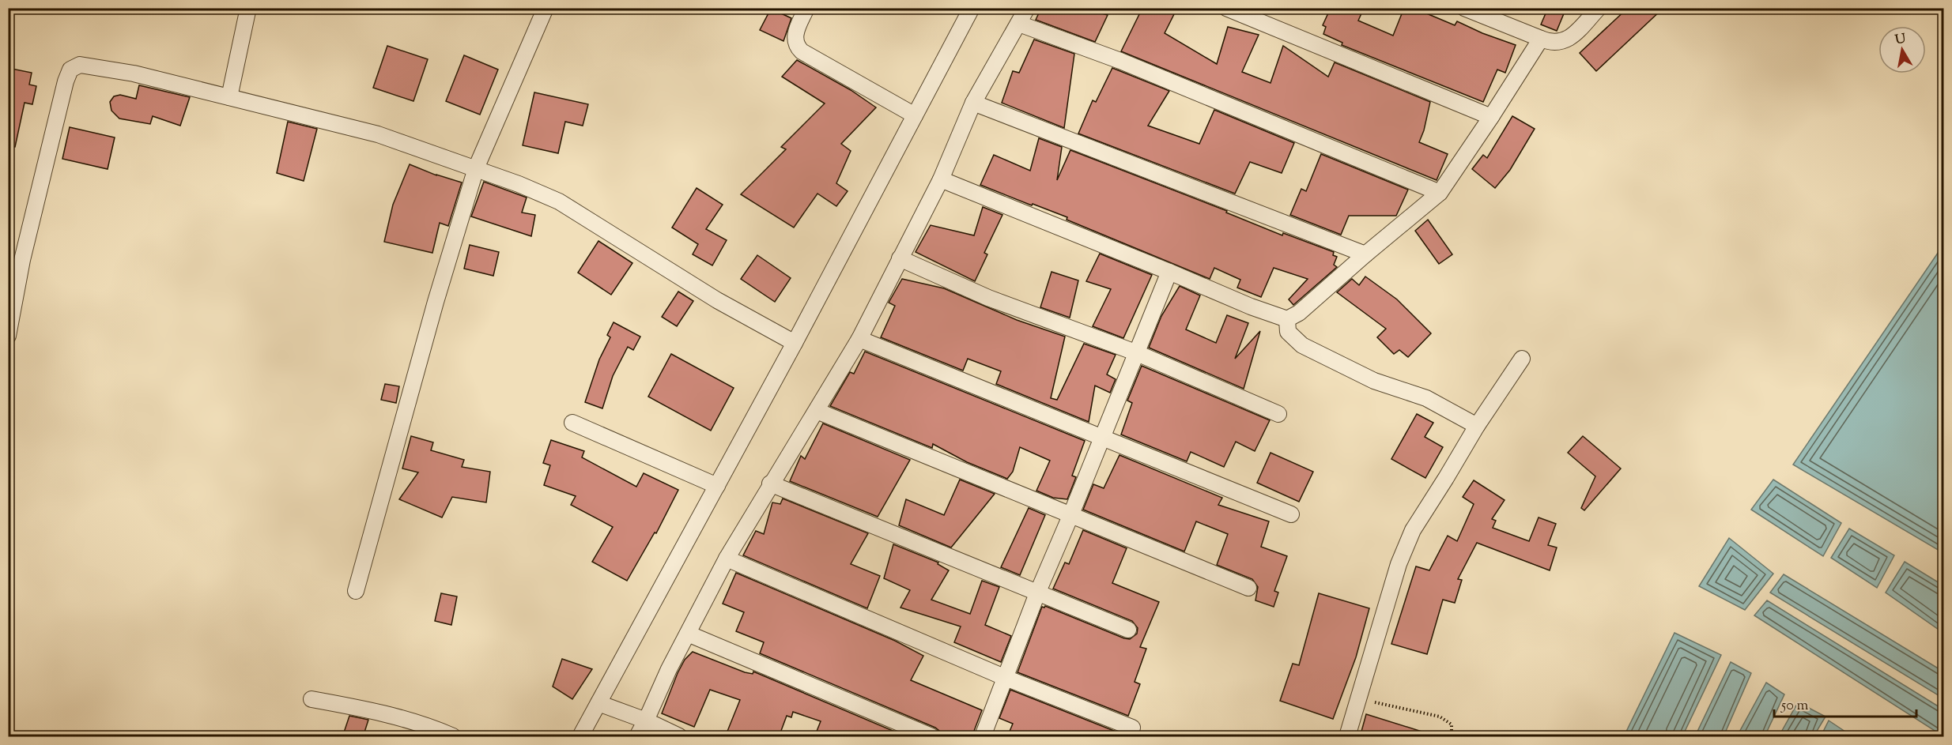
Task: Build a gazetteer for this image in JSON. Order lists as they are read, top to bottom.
{
  "scale_bar": "50 m",
  "north": "top"
}
